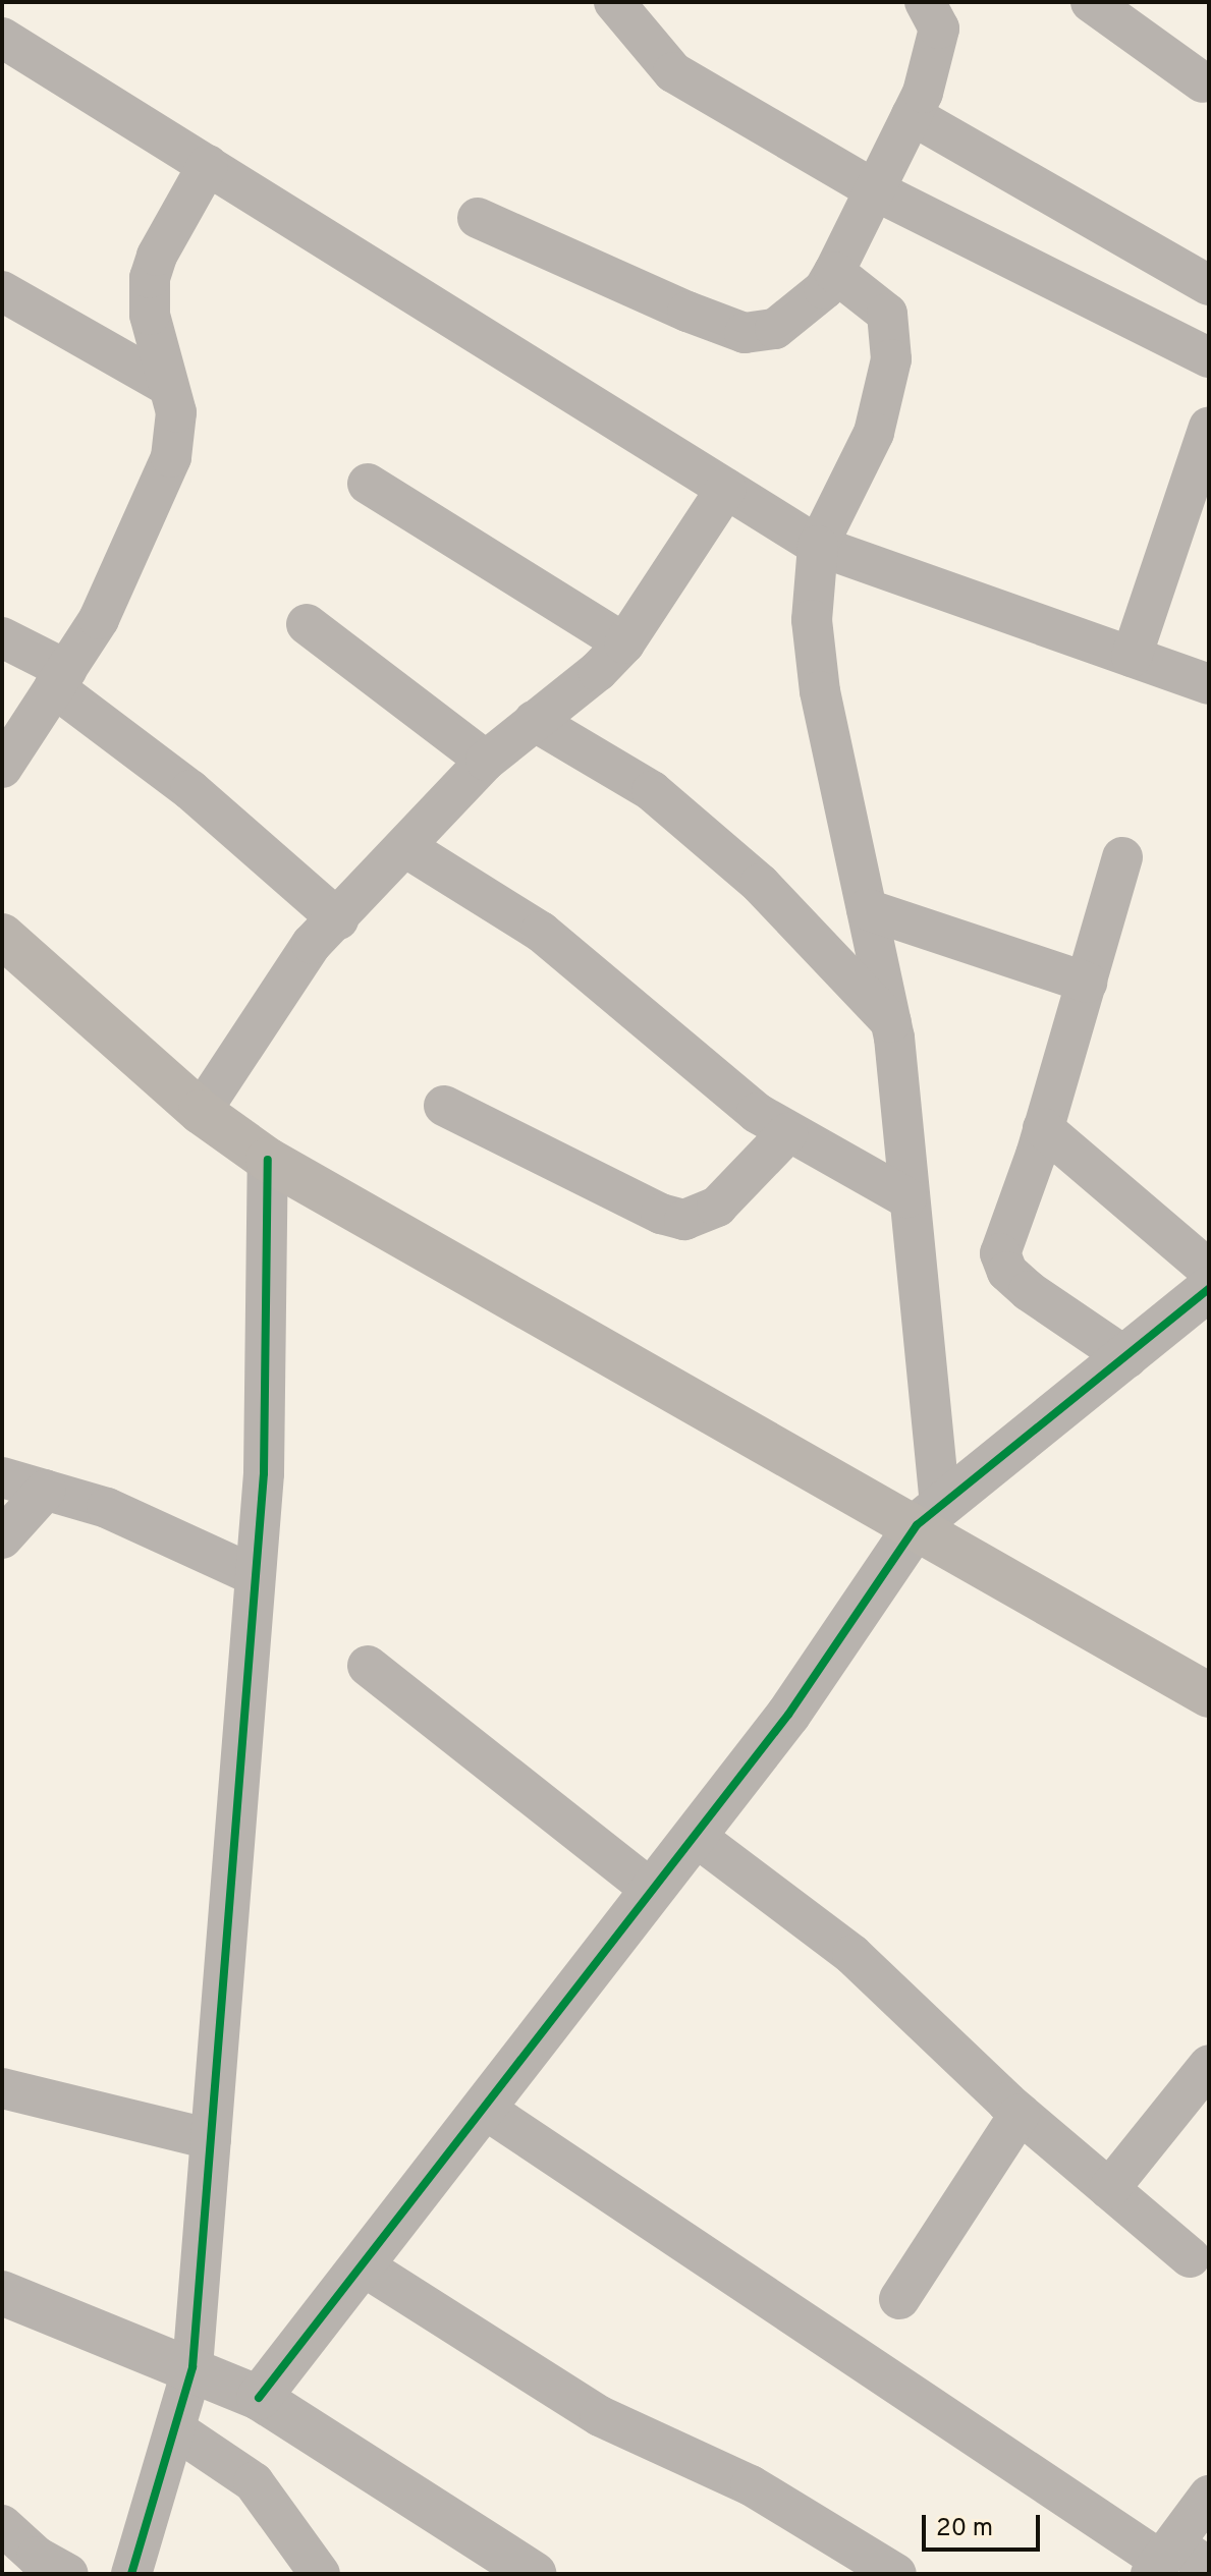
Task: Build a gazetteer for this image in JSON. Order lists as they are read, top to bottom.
{
  "scale_bar": "20 m"
}
